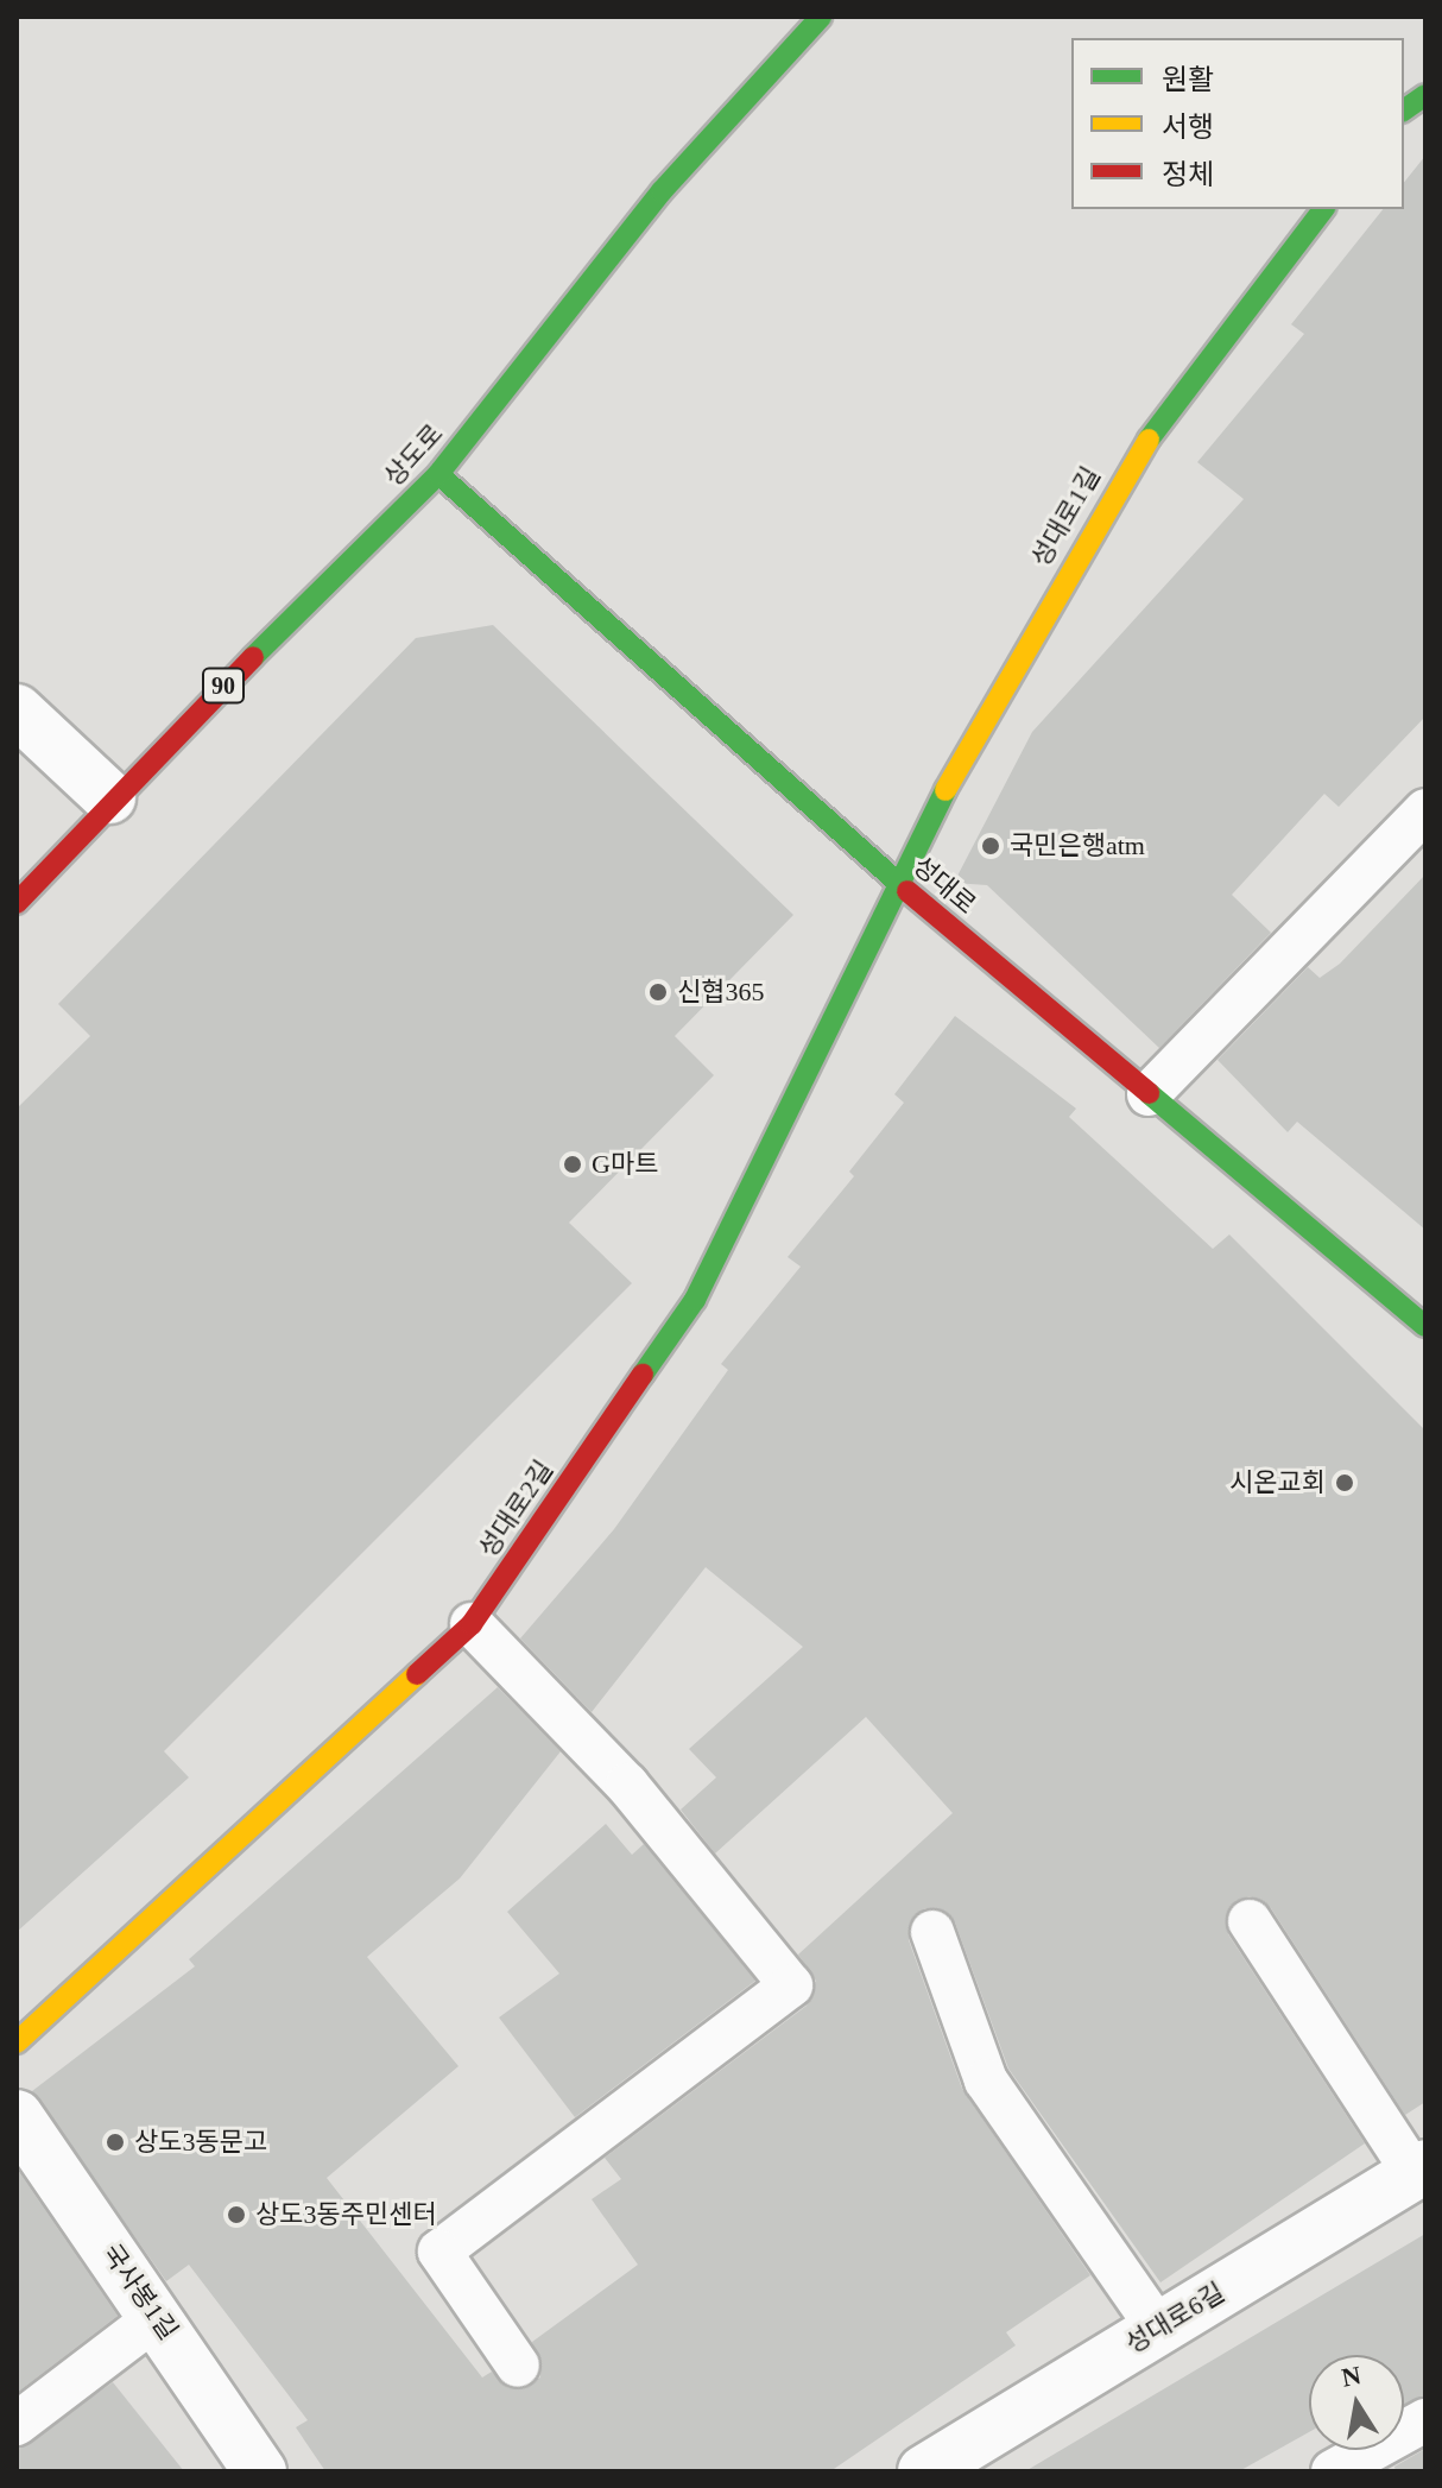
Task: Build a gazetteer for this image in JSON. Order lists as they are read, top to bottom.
{
  "streets": {
    "street": [
      "상도로",
      "성대로1길",
      "90",
      "성대로",
      "성대로2길",
      "국사봉1길",
      "성대로6길"
    ]
  },
  "crossings": [
    ["상도로", "성대로"],
    ["성대로1길", "성대로"],
    ["성대로1길", "성대로2길"],
    ["성대로", "성대로2길"]
  ],
  "places": [
    "국민은행atm",
    "신협365",
    "G마트",
    "시온교회",
    "상도3동문고",
    "상도3동주민센터"
  ],
  "legend": ["원활", "서행", "정체"],
  "north": "top"
}
